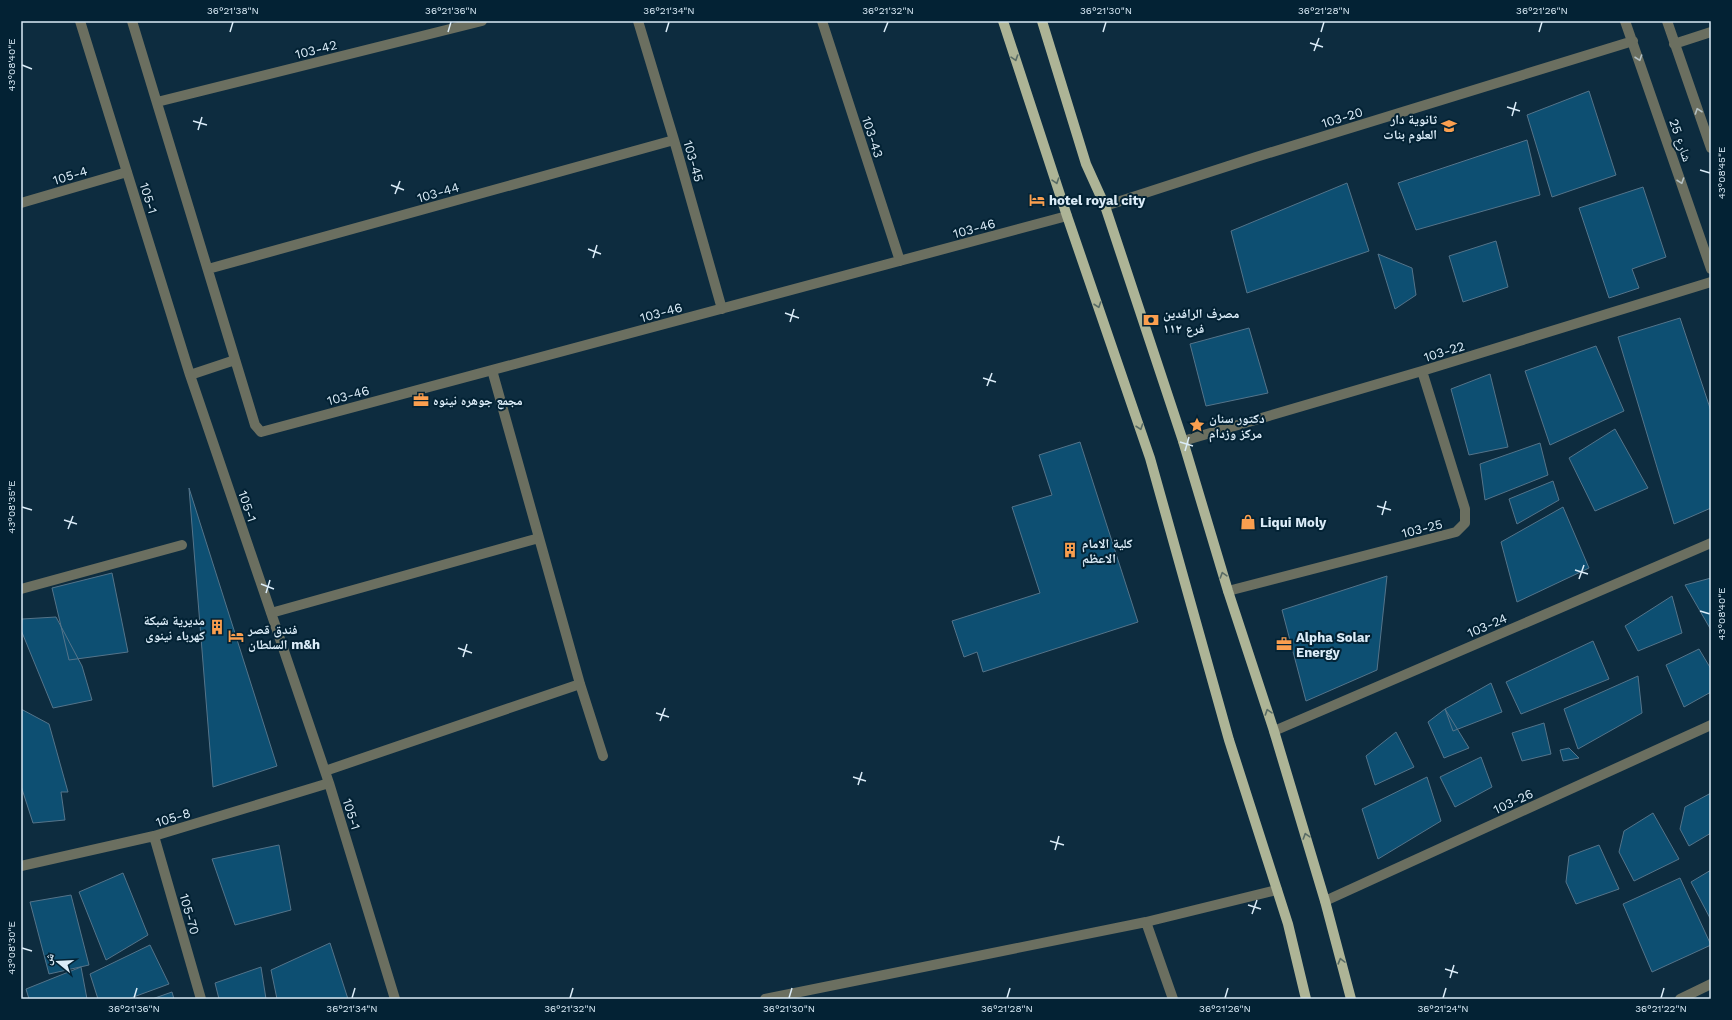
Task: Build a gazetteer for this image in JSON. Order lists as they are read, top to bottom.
{
  "streets": {
    "street": [
      "103-42",
      "103-20",
      "103-43",
      "شارع 25",
      "103-45",
      "105-4",
      "103-44",
      "105-1",
      "103-46",
      "103-22",
      "103-25",
      "103-24",
      "103-26",
      "105-8",
      "105-70"
    ]
  },
  "crossings": [
    ["103-20", "شارع 25"],
    ["103-43", "103-46"],
    ["103-45", "103-44"],
    ["103-45", "103-46"],
    ["105-4", "105-1"],
    ["105-1", "105-8"],
    ["103-22", "103-25"],
    ["105-8", "105-70"]
  ],
  "places": {
    "school or university": ["ثانوية دار العلوم بنات"],
    "hotel": ["hotel royal city", "فندق قصر السلطان m&h"],
    "bank": ["مصرف الرافدين فرع ١١٢"],
    "office": ["مجمع جوهره نينوه", "Alpha Solar Energy"],
    "place": ["دكتور سنان مركز وزدام"],
    "shop": ["Liqui Moly"],
    "building": ["كلية الامام الاعظم", "مديرية شبكة كهرباء نينوى"]
  },
  "north": "left",
  "coordinates": [
    "36°21'38\"N",
    "36°21'36\"N",
    "36°21'34\"N",
    "36°21'32\"N",
    "36°21'30\"N",
    "36°21'28\"N",
    "36°21'26\"N",
    "43°08'40\"E",
    "43°08'45\"E",
    "43°08'35\"E",
    "43°08'30\"E",
    "36°21'24\"N",
    "36°21'22\"N"
  ]
}
